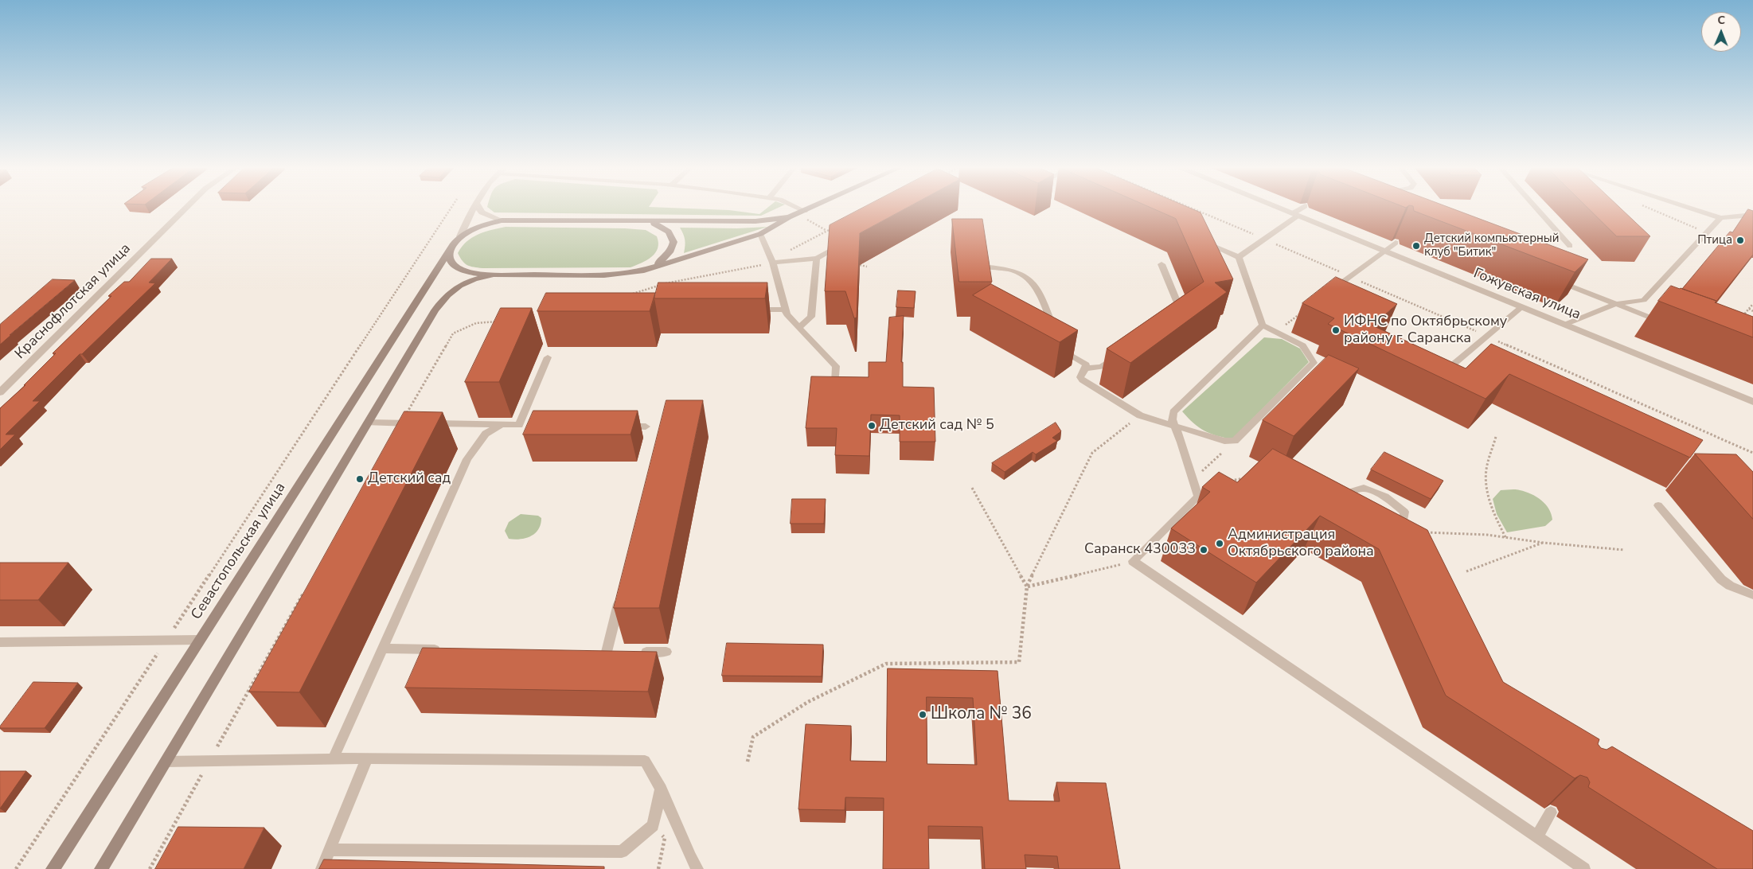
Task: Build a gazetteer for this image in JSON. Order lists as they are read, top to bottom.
{
  "streets": {
    "street": ["Гожувская улица", "Краснофлотская улица", "Севастопольская улица"]
  },
  "places": [
    "Птица",
    "Детский компьютерный клуб \"Битик\"",
    "ИФНС по Октябрьскому району г. Саранска",
    "Детский сад № 5",
    "Детский сад",
    "Администрация Октябрьского района",
    "Саранск 430033",
    "Школа № 36"
  ],
  "north": "top"
}
